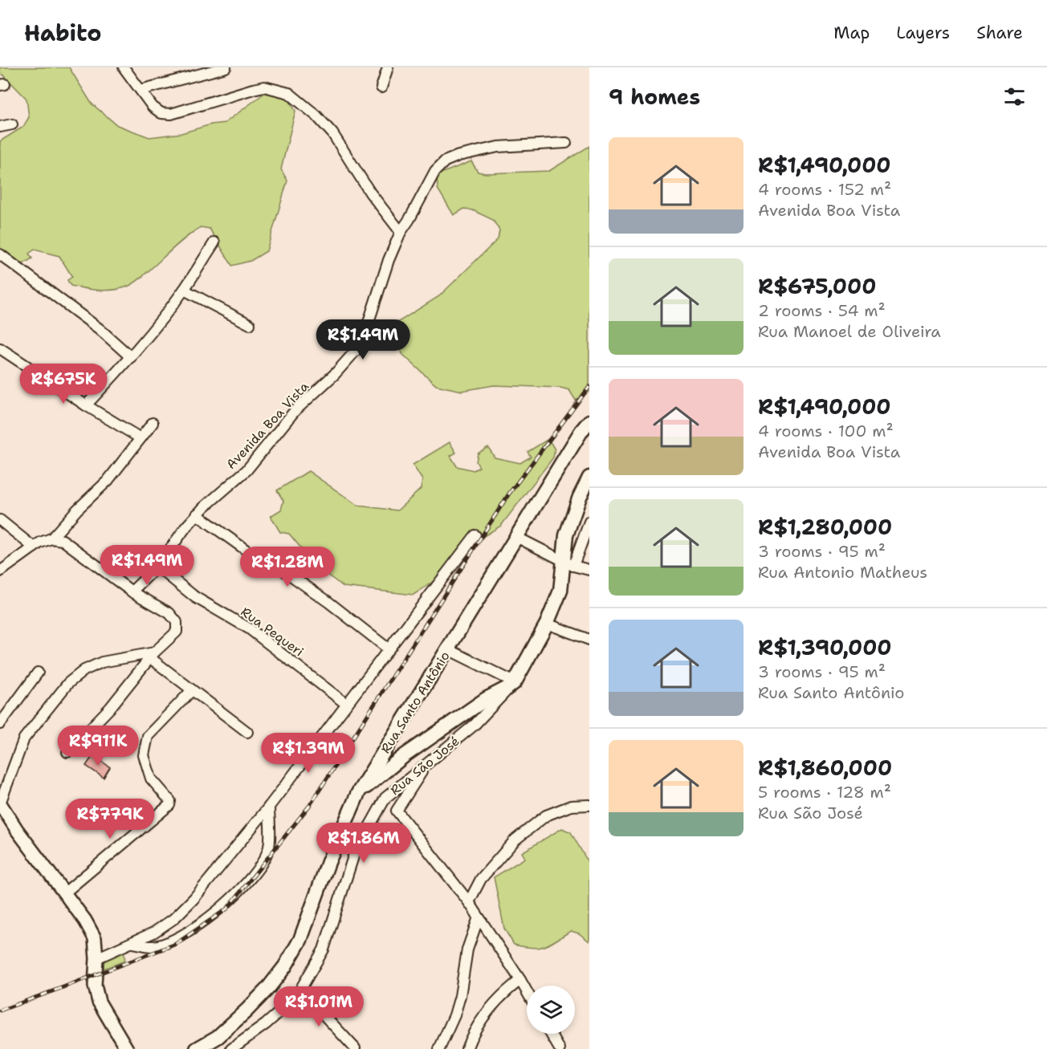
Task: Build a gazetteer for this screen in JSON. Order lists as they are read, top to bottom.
{
  "streets": {
    "main road": ["Rua Santo Antônio", "Rua São José"],
    "street": ["Avenida Boa Vista", "Rua Pequeri"]
  },
  "crossings": [
    ["Avenida Boa Vista", "Rua Pequeri"],
    ["Rua Santo Antônio", "Rua São José"]
  ],
  "page": {
    "header": "Habito",
    "nav": ["Map", "Layers", "Share"],
    "heading": "9 homes",
    "list": [
      {
        "name": "R$1,490,000",
        "note": "4 rooms · 152 m² · Avenida Boa Vista"
      },
      {
        "name": "R$675,000",
        "note": "2 rooms · 54 m² · Rua Manoel de Oliveira"
      },
      {
        "name": "R$1,490,000",
        "note": "4 rooms · 100 m² · Avenida Boa Vista"
      },
      {
        "name": "R$1,280,000",
        "note": "3 rooms · 95 m² · Rua Antonio Matheus"
      },
      {
        "name": "R$1,390,000",
        "note": "3 rooms · 95 m² · Rua Santo Antônio"
      },
      {
        "name": "R$1,860,000",
        "note": "5 rooms · 128 m² · Rua São José"
      }
    ],
    "price": [
      "R$1.49M",
      "R$675K",
      "R$1.49M",
      "R$1.28M",
      "R$911K",
      "R$1.39M",
      "R$779K",
      "R$1.86M",
      "R$1.01M"
    ]
  }
}
